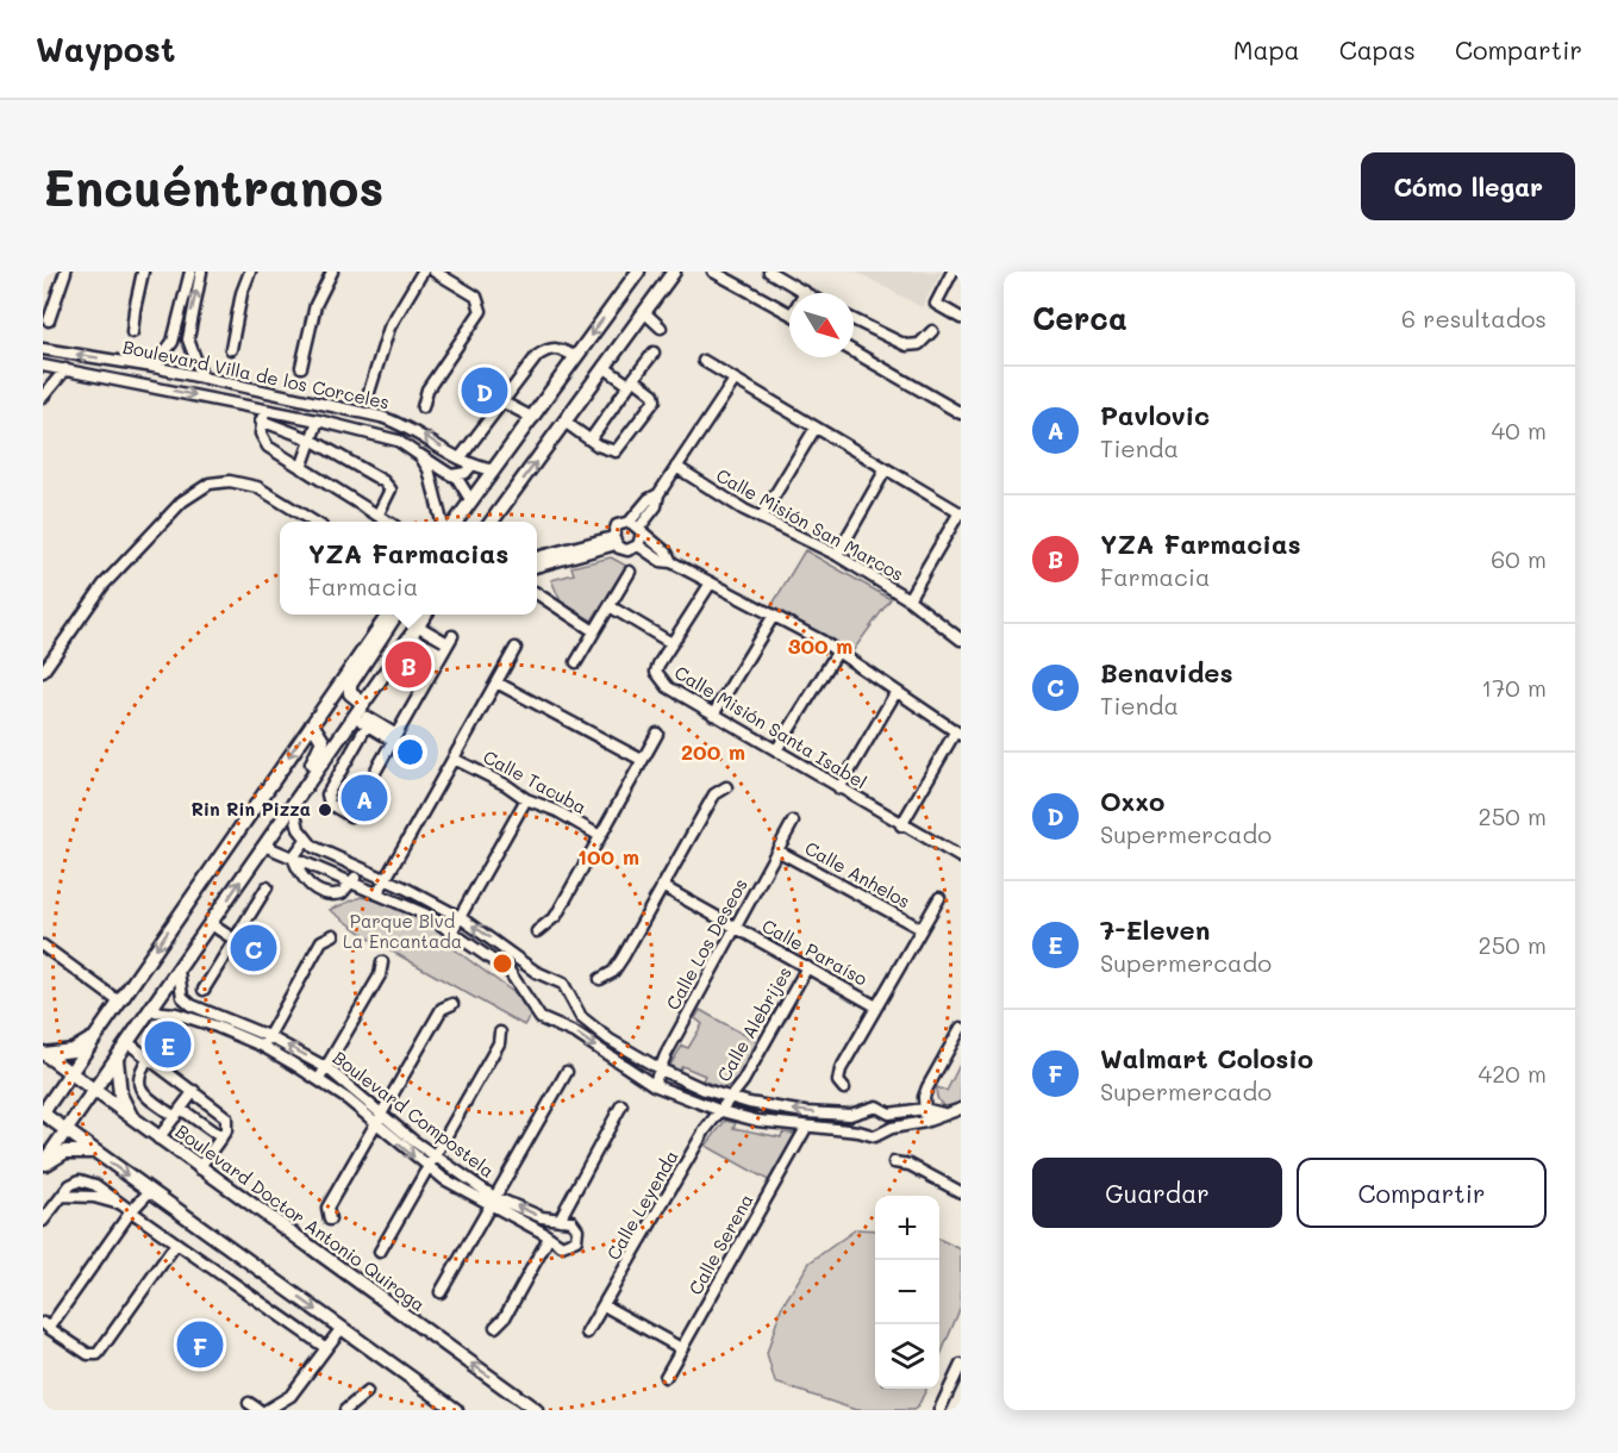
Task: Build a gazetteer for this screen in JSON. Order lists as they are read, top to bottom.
{
  "streets": {
    "main road": ["Boulevard Doctor Antonio Quiroga"],
    "street": [
      "Boulevard Villa de los Corceles",
      "Calle Misión San Marcos",
      "Calle Misión Santa Isabel",
      "Calle Tacuba",
      "Calle Anhelos",
      "Calle Los Deseos",
      "Calle Paraíso",
      "Calle Alebrijes",
      "Boulevard Compostela",
      "Calle Leyenda",
      "Calle Serena"
    ]
  },
  "crossings": [
    ["Calle Anhelos", "Calle Los Deseos"],
    ["Calle Los Deseos", "Calle Paraíso"],
    ["Calle Paraíso", "Calle Alebrijes"],
    ["Calle Alebrijes", "Calle Leyenda"]
  ],
  "parks": ["Parque Blvd La Encantada"],
  "places": ["Rin Rin Pizza"],
  "north": "bottom right",
  "page": {
    "header": "Waypost",
    "nav": ["Mapa", "Capas", "Compartir"],
    "buttons": [
      "Cómo llegar",
      ["Guardar", "Compartir"]
    ],
    "title": "Encuéntranos",
    "heading": ["Cerca", "6 resultados"],
    "pins": [
      "D",
      "B",
      "A",
      "C",
      "E",
      "F"
    ],
    "list": [
      {
        "mark": "A",
        "name": "Pavlovic",
        "note": "Tienda",
        "value": "40 m"
      },
      {
        "mark": "B",
        "name": "YZA Farmacias",
        "note": "Farmacia",
        "value": "60 m"
      },
      {
        "mark": "C",
        "name": "Benavides",
        "note": "Tienda",
        "value": "170 m"
      },
      {
        "mark": "D",
        "name": "Oxxo",
        "note": "Supermercado",
        "value": "250 m"
      },
      {
        "mark": "E",
        "name": "7-Eleven",
        "note": "Supermercado",
        "value": "250 m"
      },
      {
        "mark": "F",
        "name": "Walmart Colosio",
        "note": "Supermercado",
        "value": "420 m"
      }
    ],
    "popup": ["YZA Farmacias", "Farmacia"],
    "map_buttons": ["+", "−"]
  },
  "rings": ["300 m", "200 m", "100 m"]
}
